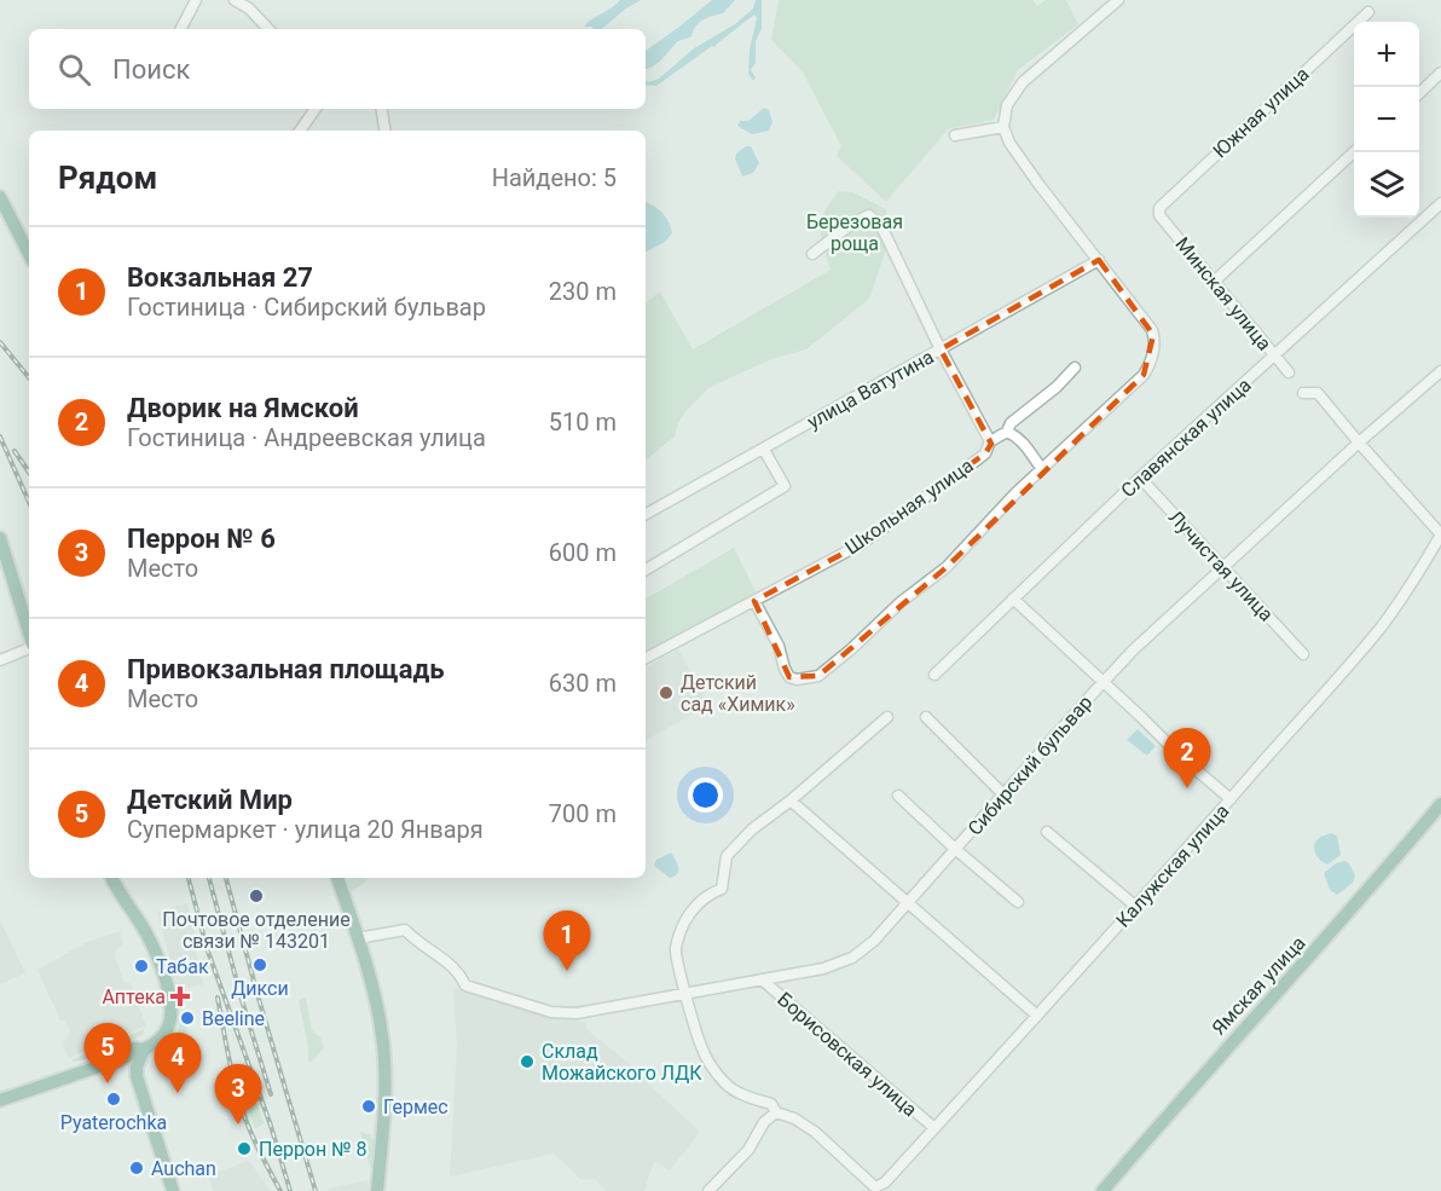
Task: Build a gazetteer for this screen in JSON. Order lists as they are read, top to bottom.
{
  "streets": {
    "main road": ["Ямская улица"],
    "street": [
      "Южная улица",
      "Минская улица",
      "улица Ватутина",
      "Славянская улица",
      "Школьная улица",
      "Лучистая улица",
      "Сибирский бульвар",
      "Калужская улица",
      "Борисовская улица"
    ]
  },
  "crossings": [
    ["Южная улица", "Минская улица"],
    ["Минская улица", "Славянская улица"],
    ["Славянская улица", "Лучистая улица"],
    ["Лучистая улица", "Сибирский бульвар"],
    ["Сибирский бульвар", "Борисовская улица"],
    ["Калужская улица", "Борисовская улица"]
  ],
  "parks": ["Березовая роща"],
  "places": {
    "other": [
      "Детский сад «Химик»",
      "Почтовое отделение связи № 143201",
      "Дикси",
      "Табак",
      "Beeline",
      "Склад Можайского ЛДК",
      "Pyaterochka",
      "Гермес",
      "Перрон № 8",
      "Auchan"
    ],
    "health": ["Аптека"]
  },
  "page": {
    "map_buttons": ["+", "−"],
    "search": "Поиск",
    "heading": ["Рядом", "Найдено: 5"],
    "list": [
      {
        "mark": "1",
        "name": "Вокзальная 27",
        "note": "Гостиница · Сибирский бульвар",
        "value": "230 m"
      },
      {
        "mark": "2",
        "name": "Дворик на Ямской",
        "note": "Гостиница · Андреевская улица",
        "value": "510 m"
      },
      {
        "mark": "3",
        "name": "Перрон № 6",
        "note": "Место",
        "value": "600 m"
      },
      {
        "mark": "4",
        "name": "Привокзальная площадь",
        "note": "Место",
        "value": "630 m"
      },
      {
        "mark": "5",
        "name": "Детский Мир",
        "note": "Супермаркет · улица 20 Января",
        "value": "700 m"
      }
    ],
    "pins": [
      "2",
      "1",
      "5",
      "4",
      "3"
    ]
  }
}
